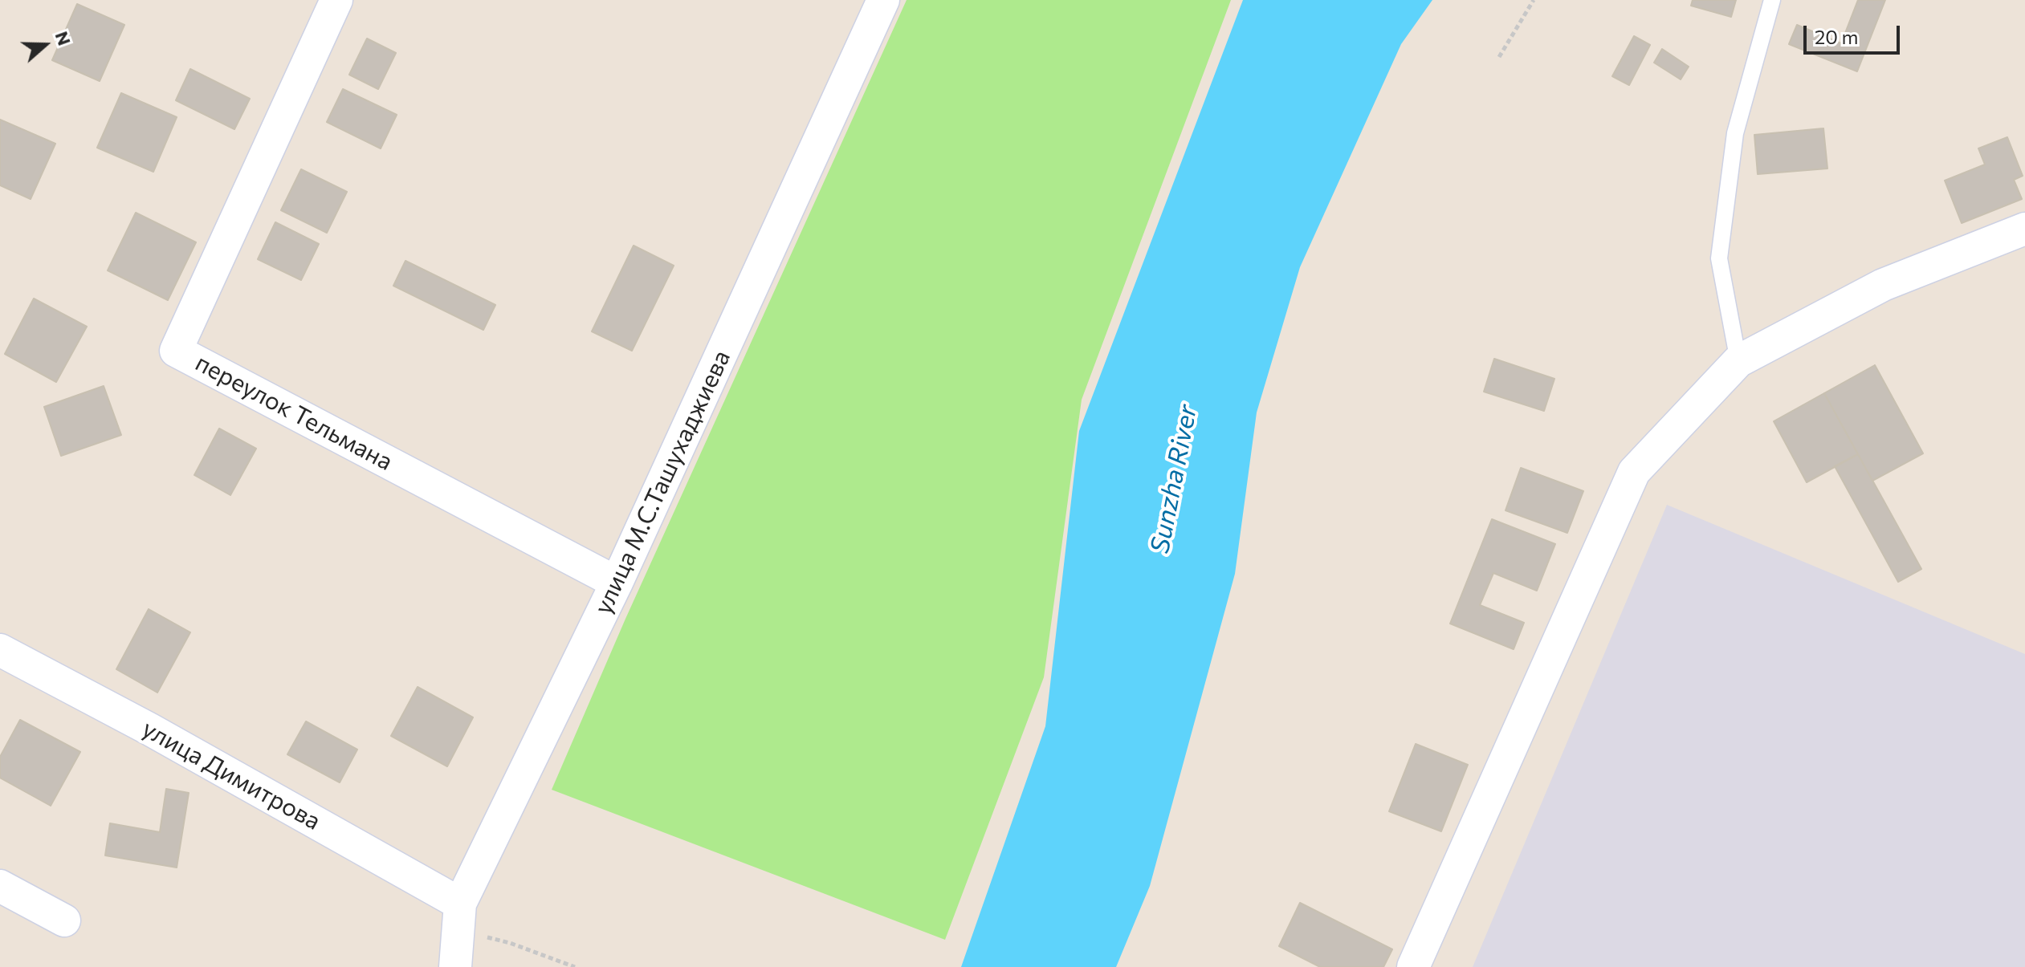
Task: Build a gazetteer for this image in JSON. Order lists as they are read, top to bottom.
{
  "streets": {
    "street": ["переулок Тельмана", "улица М.С.Ташухаджиева", "улица Димитрова"]
  },
  "crossings": [
    ["переулок Тельмана", "улица М.С.Ташухаджиева"],
    ["улица М.С.Ташухаджиева", "улица Димитрова"]
  ],
  "water": ["Sunzha River"],
  "scale_bar": "20 m",
  "north": "right"
}
